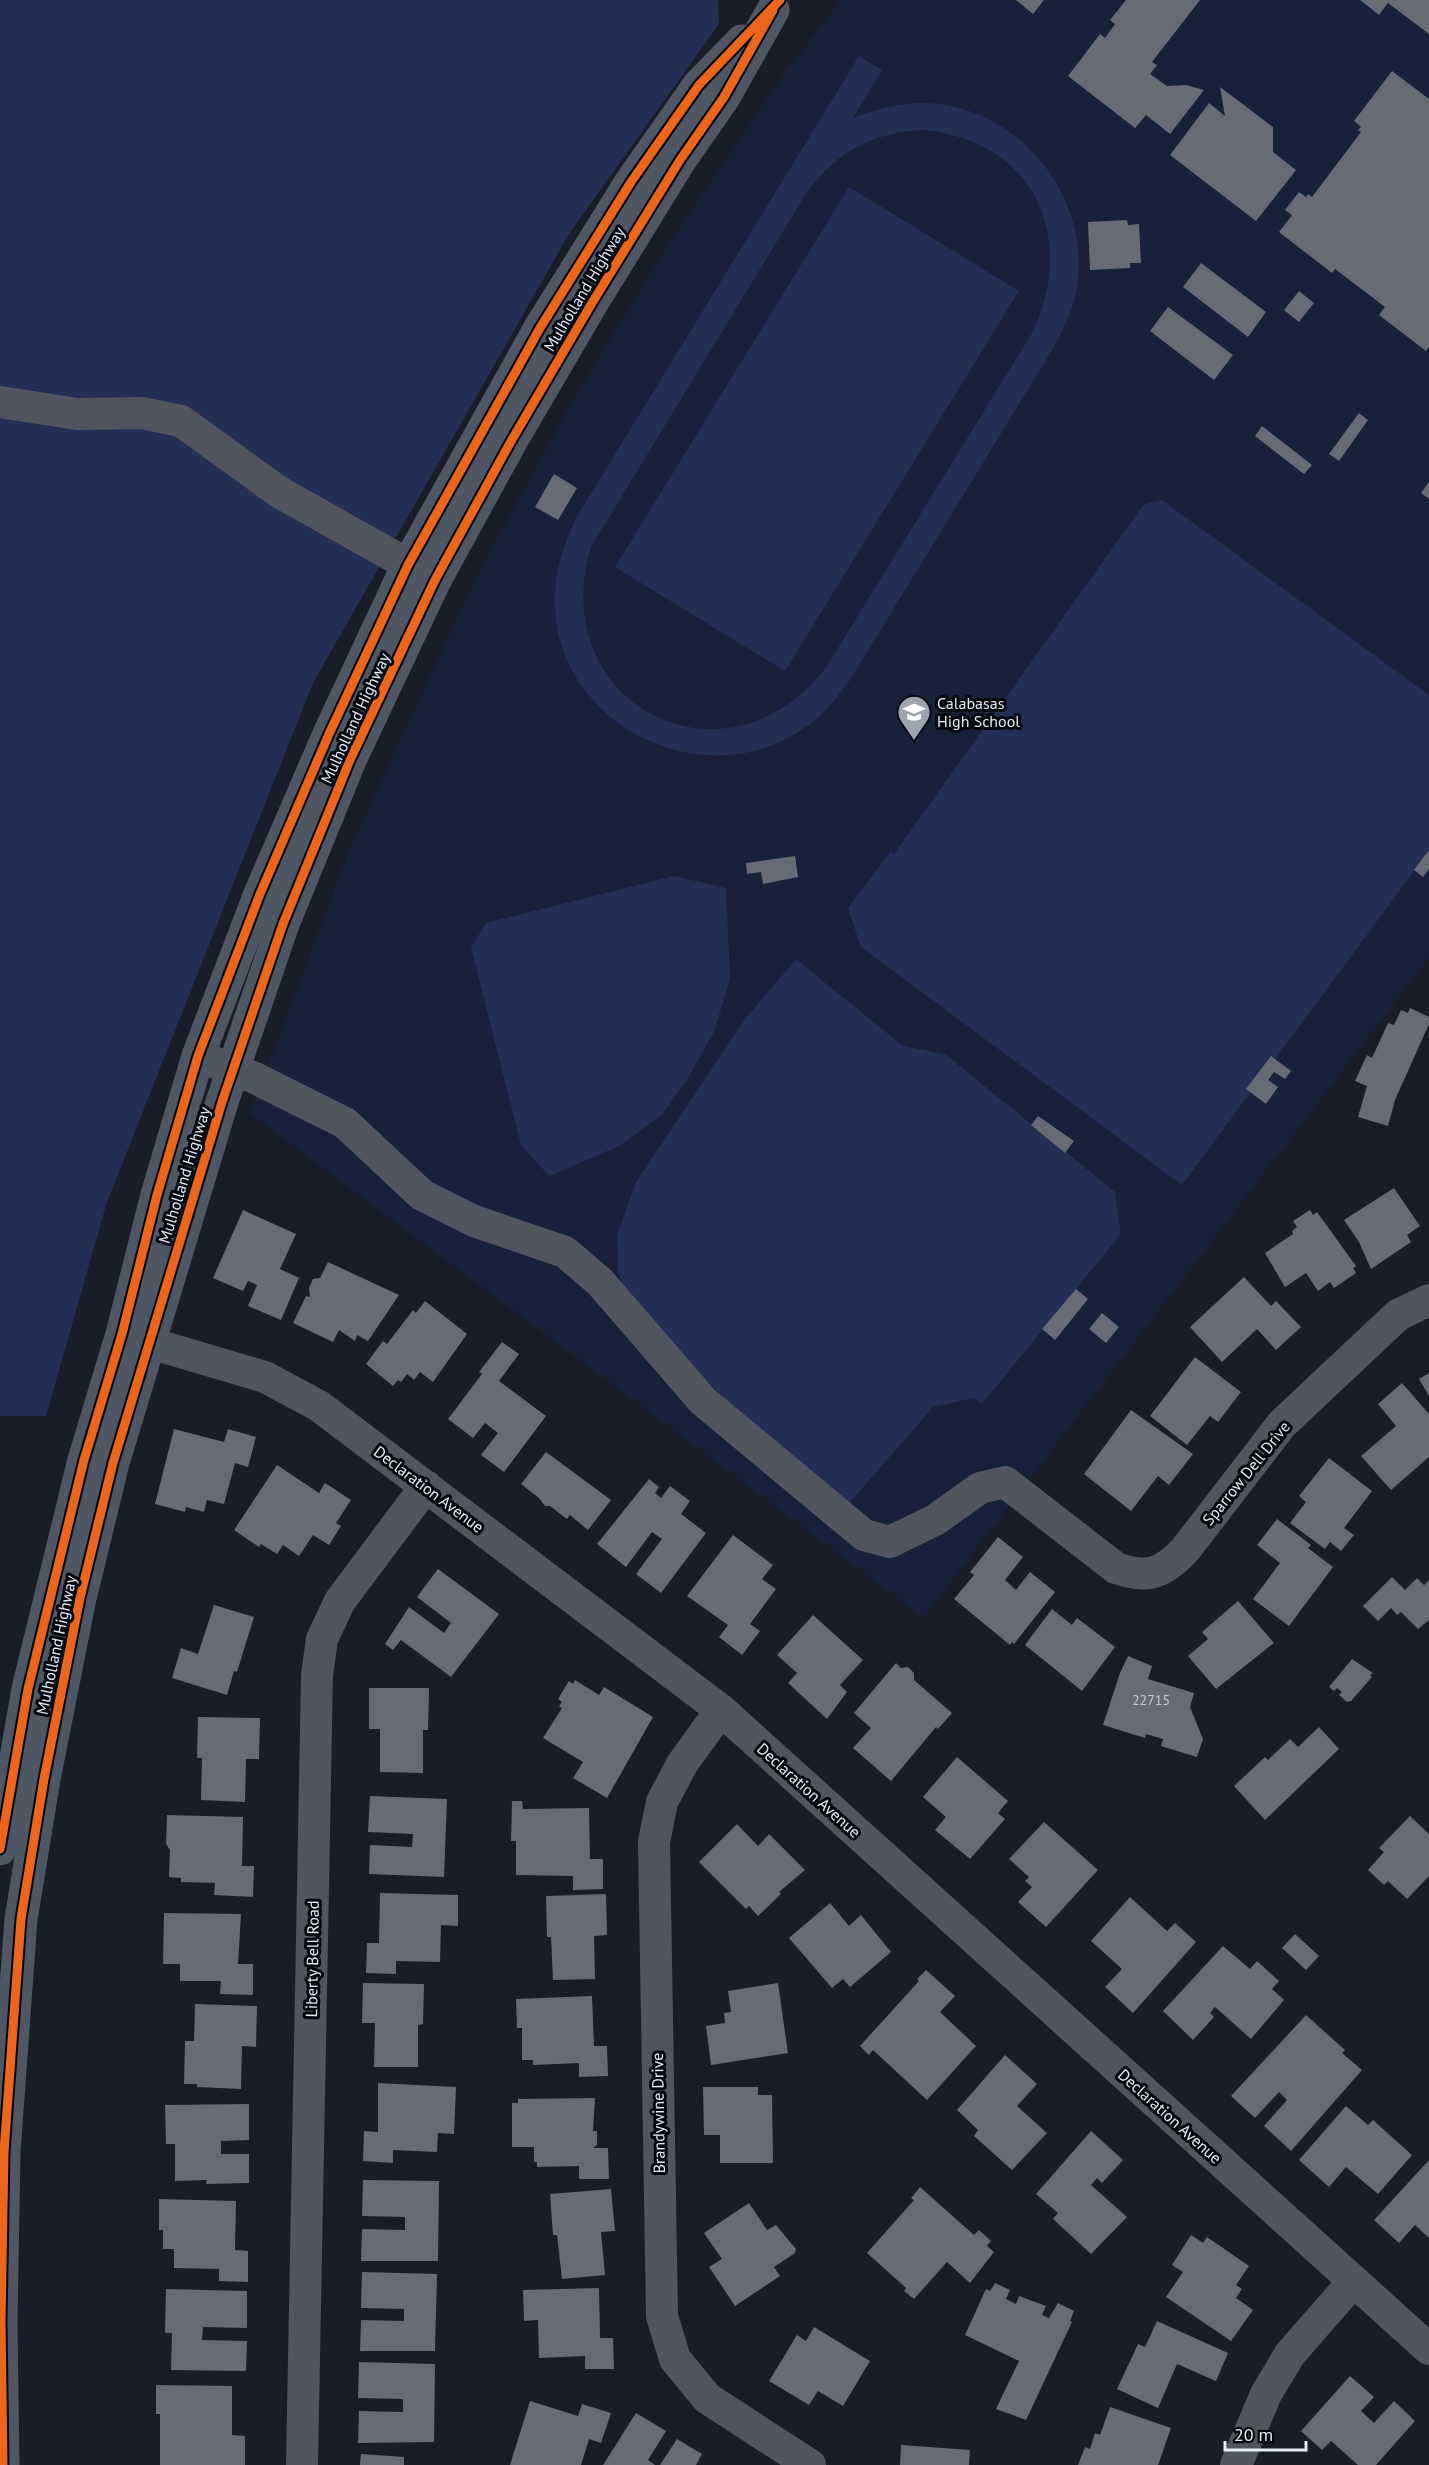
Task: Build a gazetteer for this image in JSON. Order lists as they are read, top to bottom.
{
  "streets": {
    "main road": ["Mulholland Highway"],
    "street": [
      "Sparrow Dell Drive",
      "Declaration Avenue",
      "Liberty Bell Road",
      "Brandywine Drive"
    ]
  },
  "crossings": [
    ["Mulholland Highway", "Sparrow Dell Drive"],
    ["Mulholland Highway", "Declaration Avenue"],
    ["Declaration Avenue", "Liberty Bell Road"],
    ["Declaration Avenue", "Brandywine Drive"]
  ],
  "places": {
    "school or university": ["Calabasas High School"]
  },
  "house_numbers": ["22715"],
  "scale_bar": "20 m"
}
